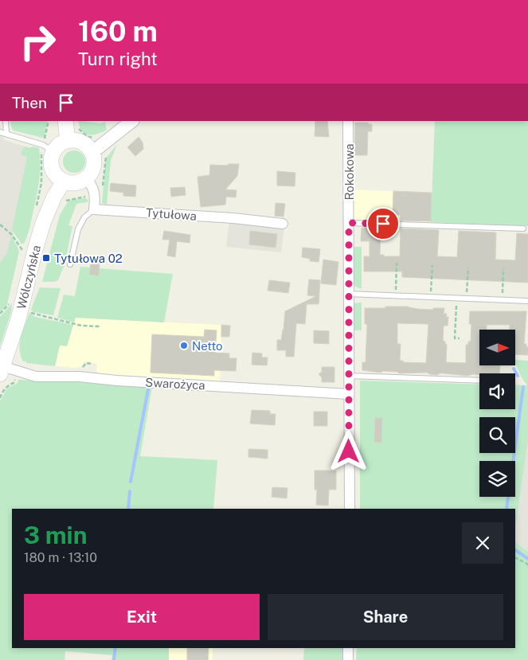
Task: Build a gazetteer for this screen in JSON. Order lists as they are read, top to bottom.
{
  "streets": {
    "main road": ["Wólczyńska"],
    "street": ["Rokokowa", "Tytułowa", "Swarożyca"]
  },
  "crossings": [
    ["Rokokowa", "Swarożyca"],
    ["Wólczyńska", "Swarożyca"]
  ],
  "places": {
    "transit": ["Tytułowa 02"],
    "other": ["Netto"]
  },
  "north": "right",
  "page": {
    "turn": ["160 m", "Turn right"],
    "then": "Then",
    "heading": ["3 min", "180 m · 13:10"],
    "buttons": ["Exit", "Share"]
  }
}
